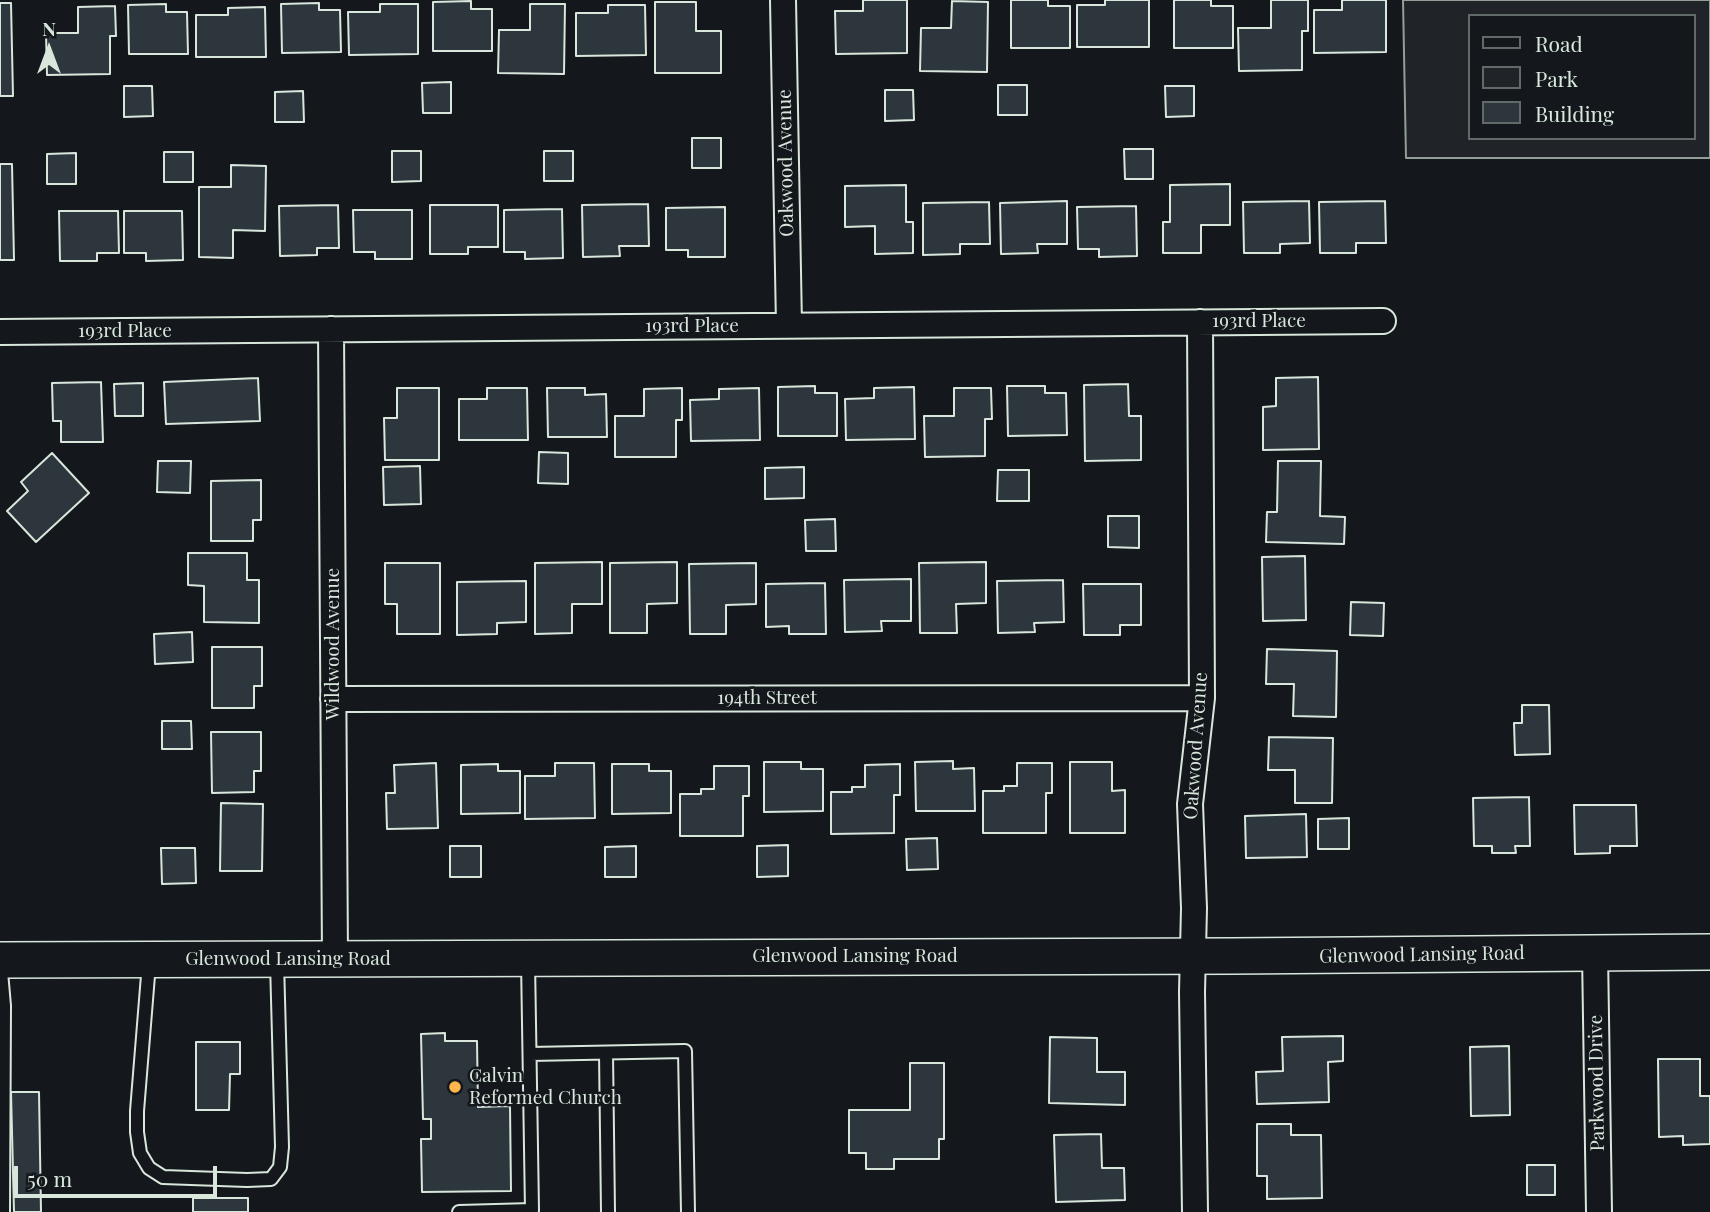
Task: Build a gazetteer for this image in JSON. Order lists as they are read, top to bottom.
{
  "streets": {
    "main road": ["Glenwood Lansing Road"],
    "street": [
      "Oakwood Avenue",
      "193rd Place",
      "Wildwood Avenue",
      "194th Street",
      "Parkwood Drive"
    ]
  },
  "crossings": [
    ["Oakwood Avenue", "193rd Place"],
    ["Oakwood Avenue", "194th Street"],
    ["Oakwood Avenue", "Glenwood Lansing Road"],
    ["193rd Place", "Wildwood Avenue"],
    ["Wildwood Avenue", "194th Street"],
    ["Wildwood Avenue", "Glenwood Lansing Road"],
    ["Glenwood Lansing Road", "Parkwood Drive"]
  ],
  "places": ["Calvin Reformed Church"],
  "legend": ["Road", "Park", "Building"],
  "scale_bar": "50 m",
  "north": "top"
}
